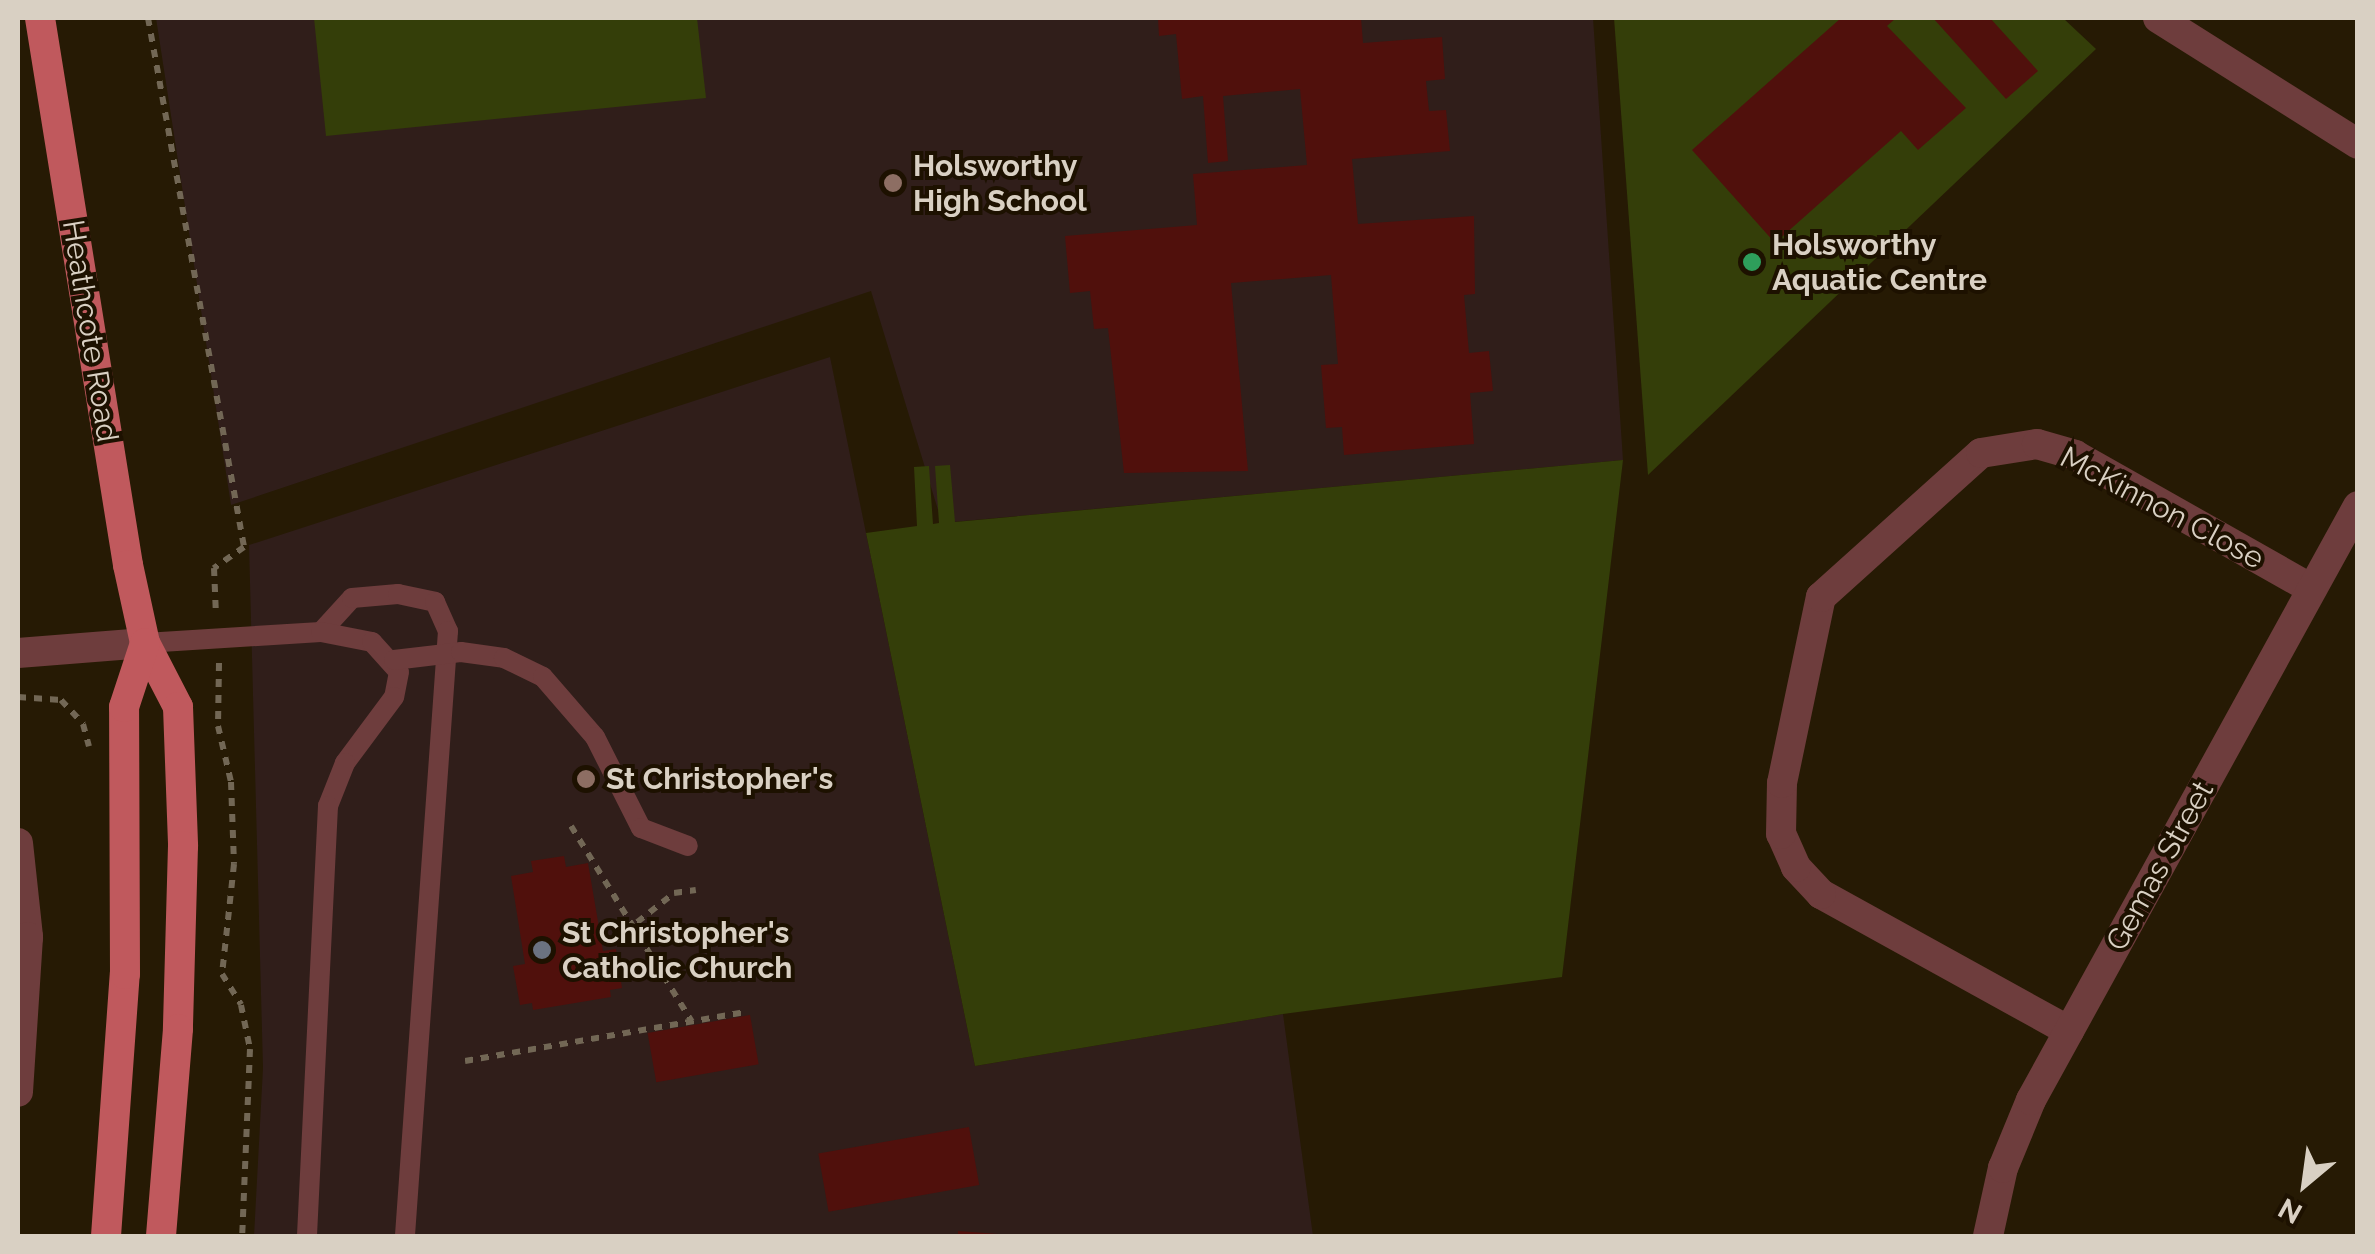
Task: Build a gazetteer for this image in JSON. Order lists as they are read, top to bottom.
{
  "streets": {
    "main road": ["Heathcote Road"],
    "street": ["McKinnon Close", "Gemas Street"]
  },
  "crossings": [
    ["McKinnon Close", "Gemas Street"]
  ],
  "places": [
    "Holsworthy High School",
    "Holsworthy Aquatic Centre",
    "St Christopher's",
    "St Christopher's Catholic Church"
  ],
  "north": "bottom left"
}
